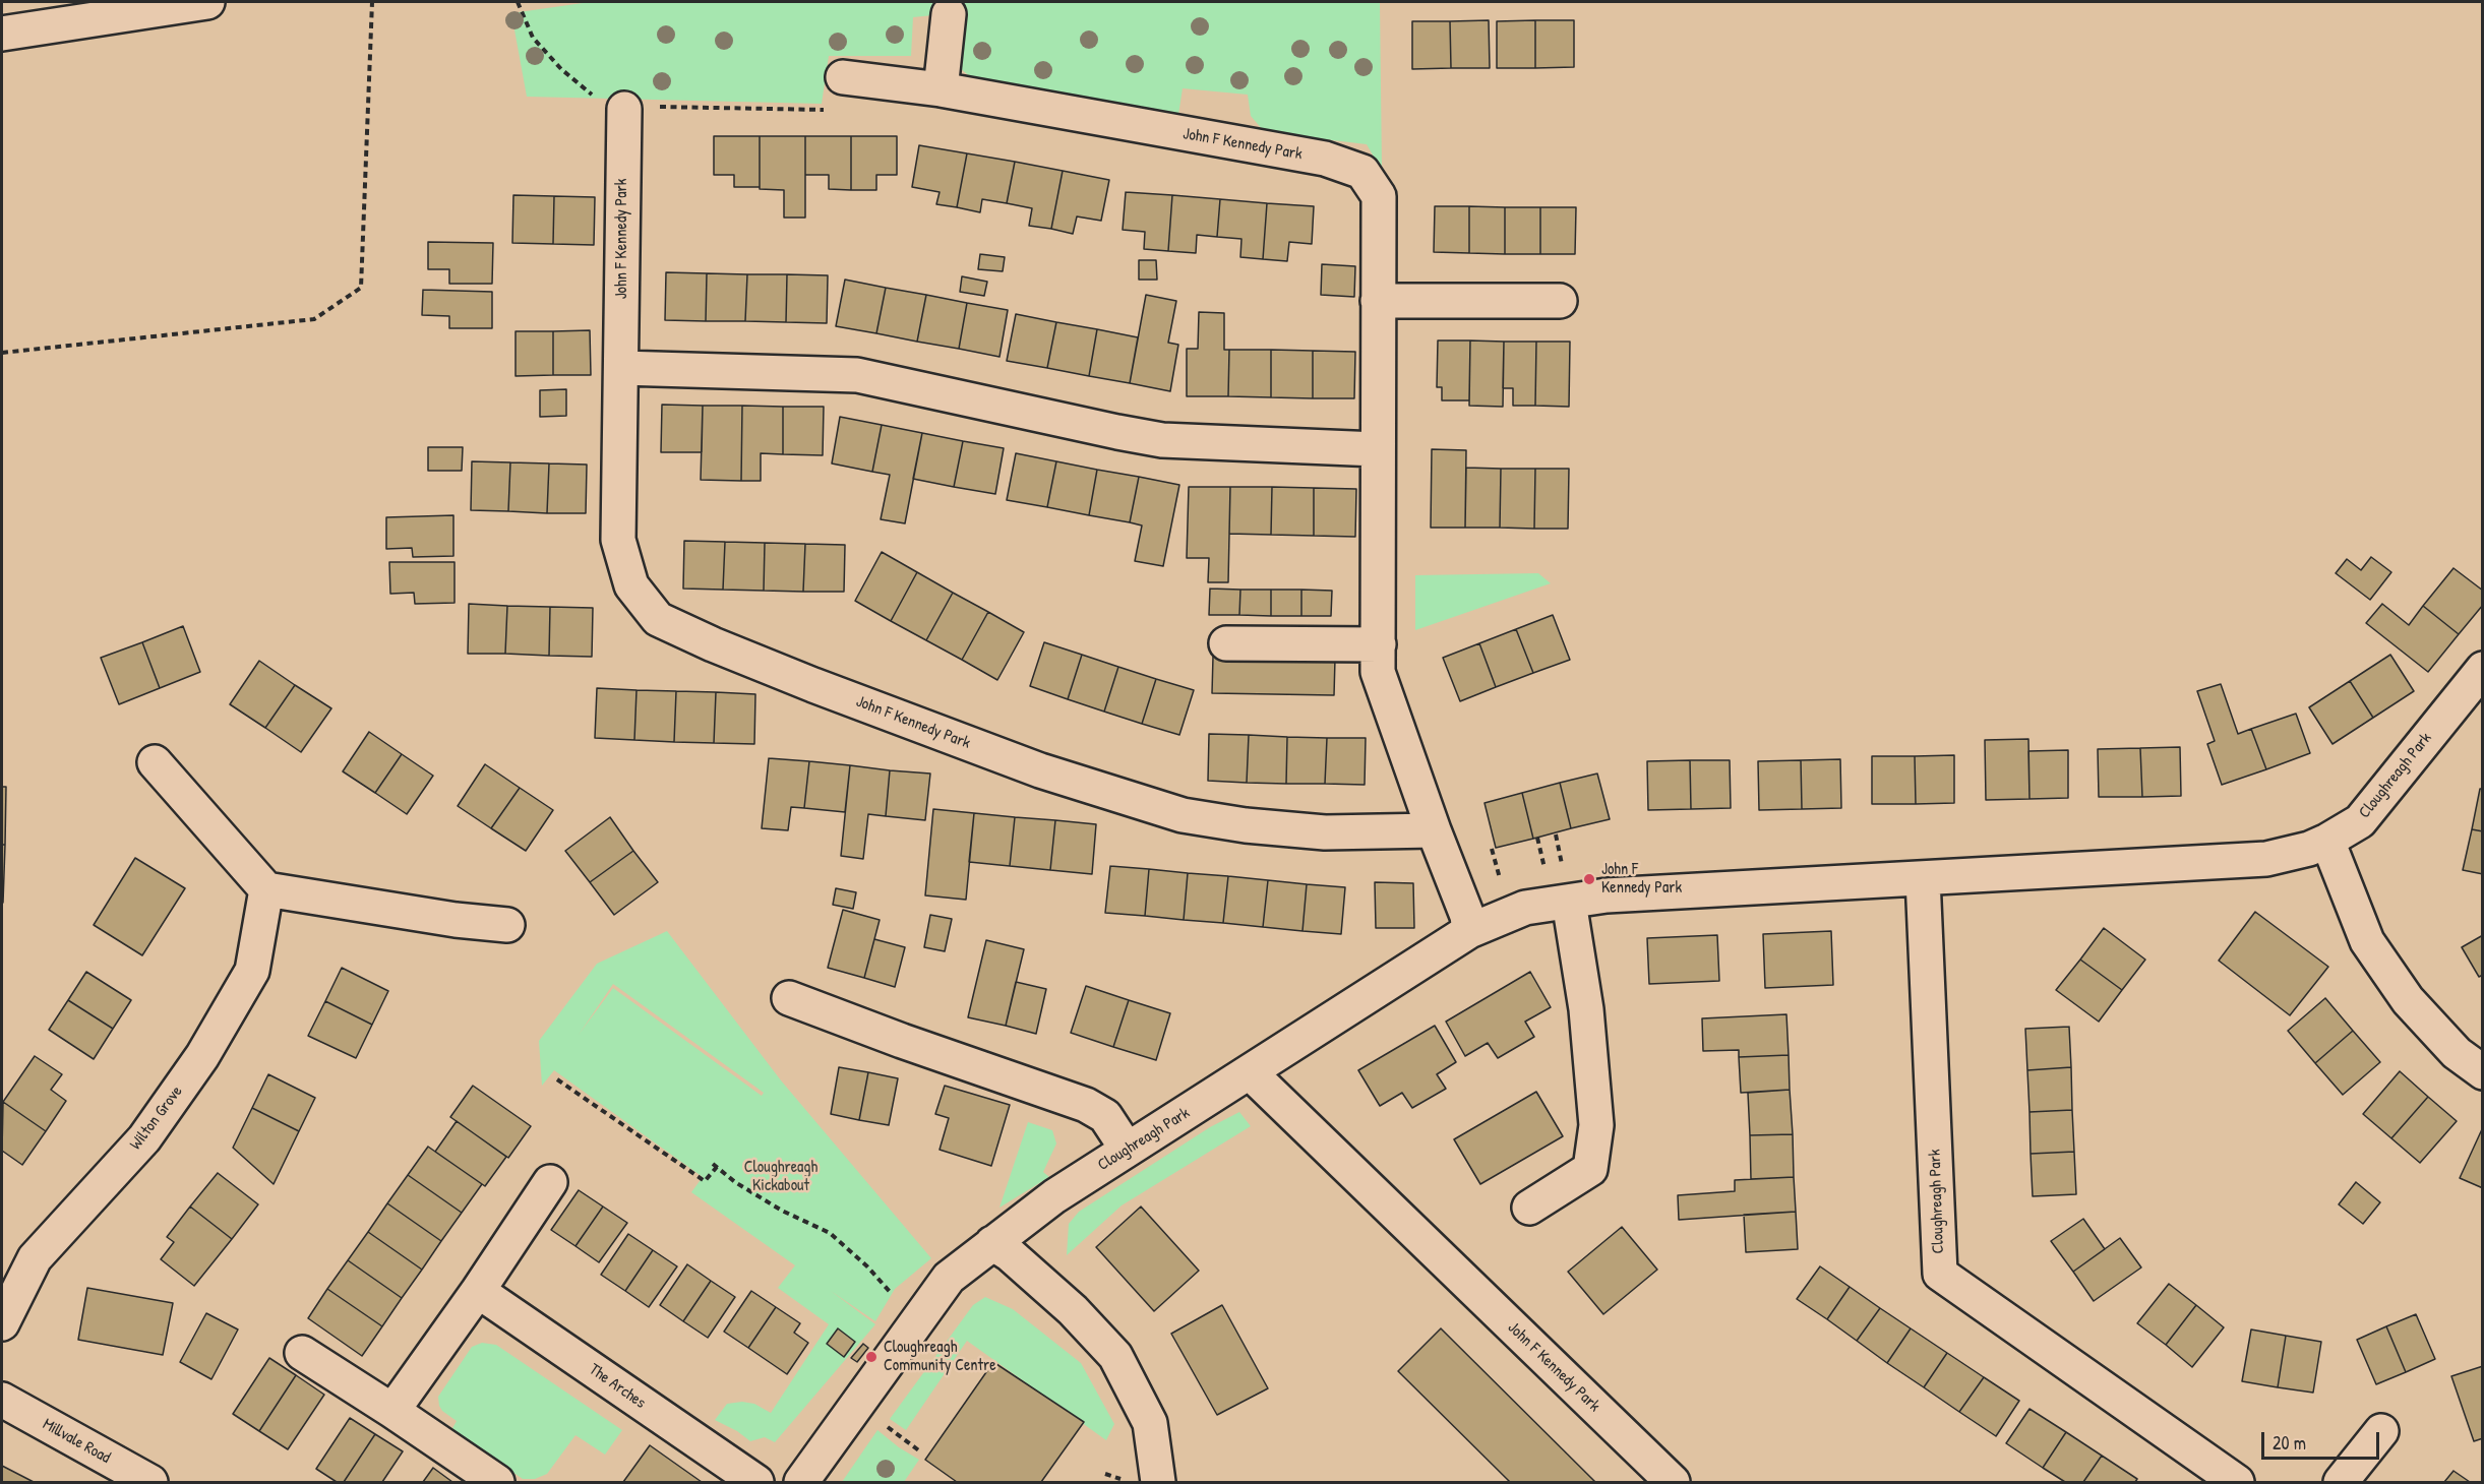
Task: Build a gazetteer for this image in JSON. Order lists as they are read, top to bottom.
{
  "streets": {
    "street": [
      "John F Kennedy Park",
      "Cloughreagh Park",
      "Wilton Grove",
      "The Arches",
      "Millvale Road"
    ]
  },
  "crossings": [
    ["John F Kennedy Park", "Cloughreagh Park"]
  ],
  "parks": ["Cloughreagh Kickabout"],
  "places": ["John F Kennedy Park", "Cloughreagh Community Centre"],
  "scale_bar": "20 m"
}
